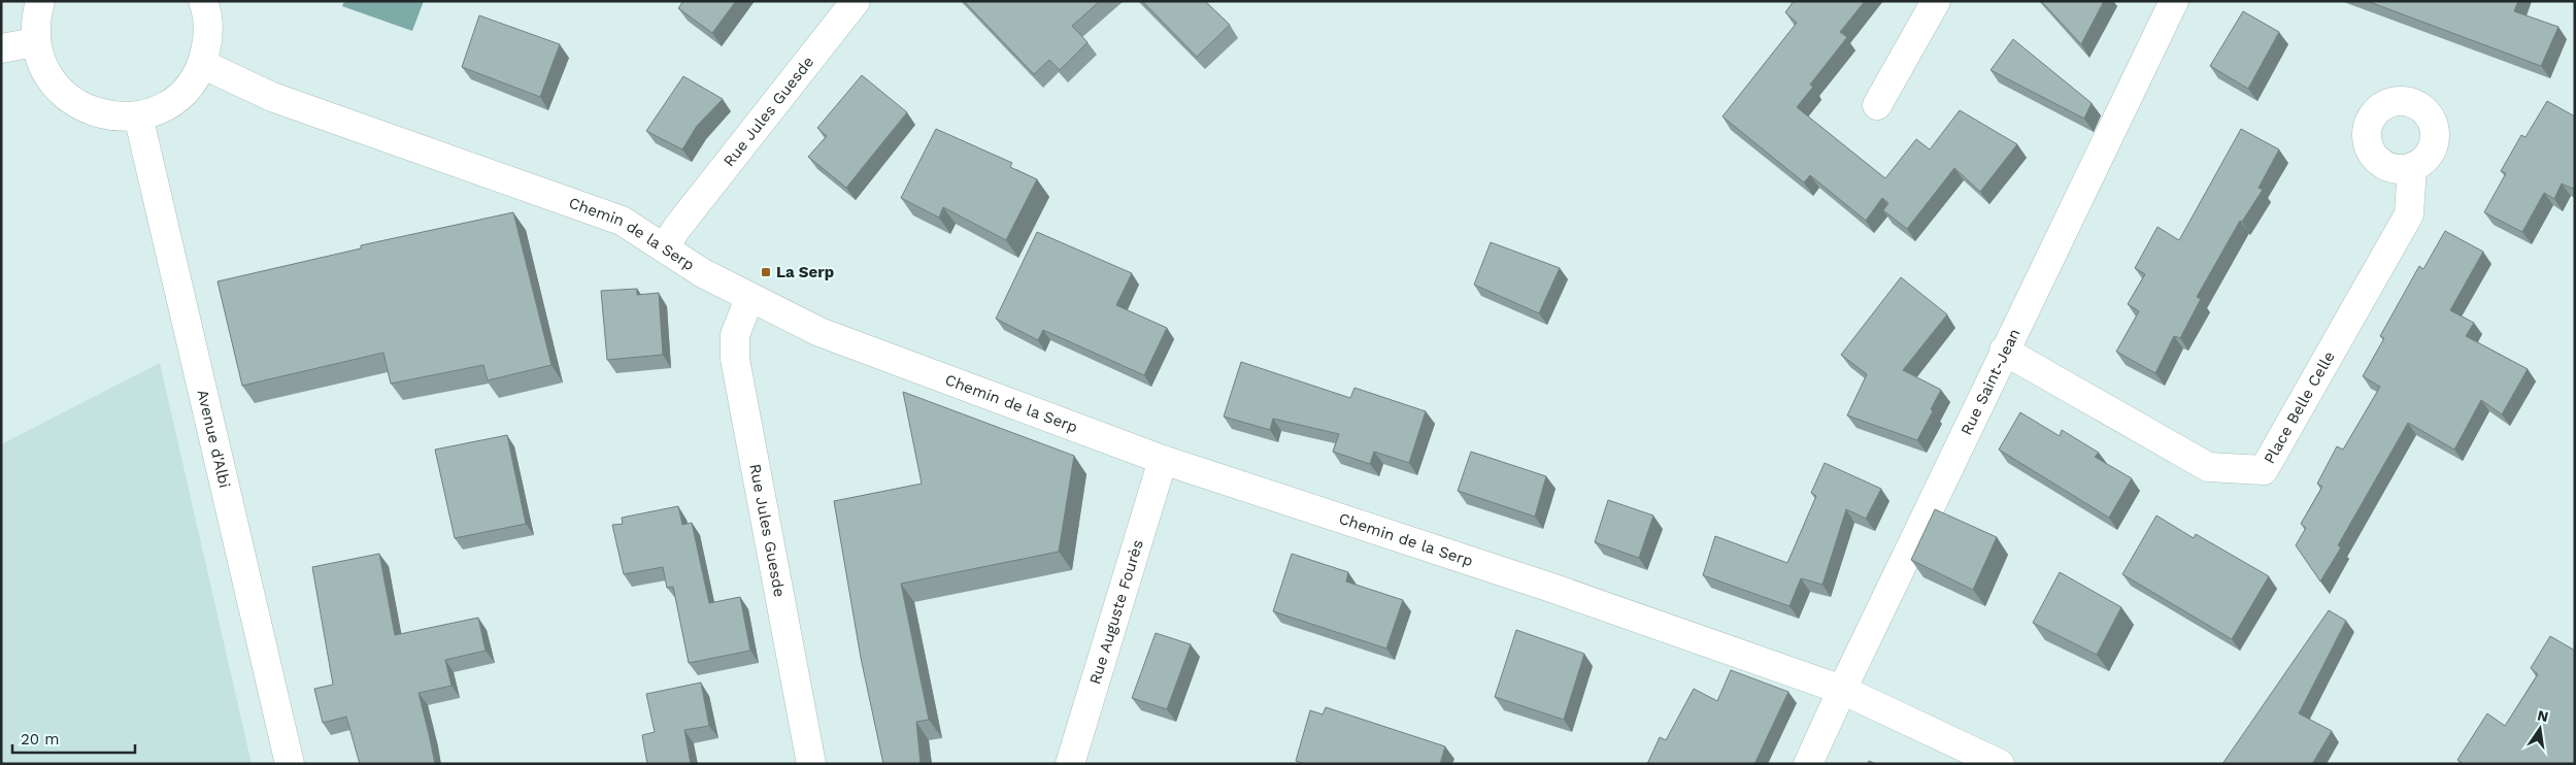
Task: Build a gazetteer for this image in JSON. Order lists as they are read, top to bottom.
{
  "streets": {
    "street": [
      "Rue Jules Guesde",
      "Chemin de la Serp",
      "Rue Saint-Jean",
      "Place Belle Celle",
      "Avenue d'Albi",
      "Rue Auguste Fourès"
    ]
  },
  "crossings": [
    ["Rue Jules Guesde", "Chemin de la Serp"],
    ["Chemin de la Serp", "Rue Saint-Jean"],
    ["Chemin de la Serp", "Rue Auguste Fourès"],
    ["Rue Saint-Jean", "Place Belle Celle"]
  ],
  "places": {
    "transit": ["La Serp"]
  },
  "scale_bar": "20 m",
  "north": "top"
}
